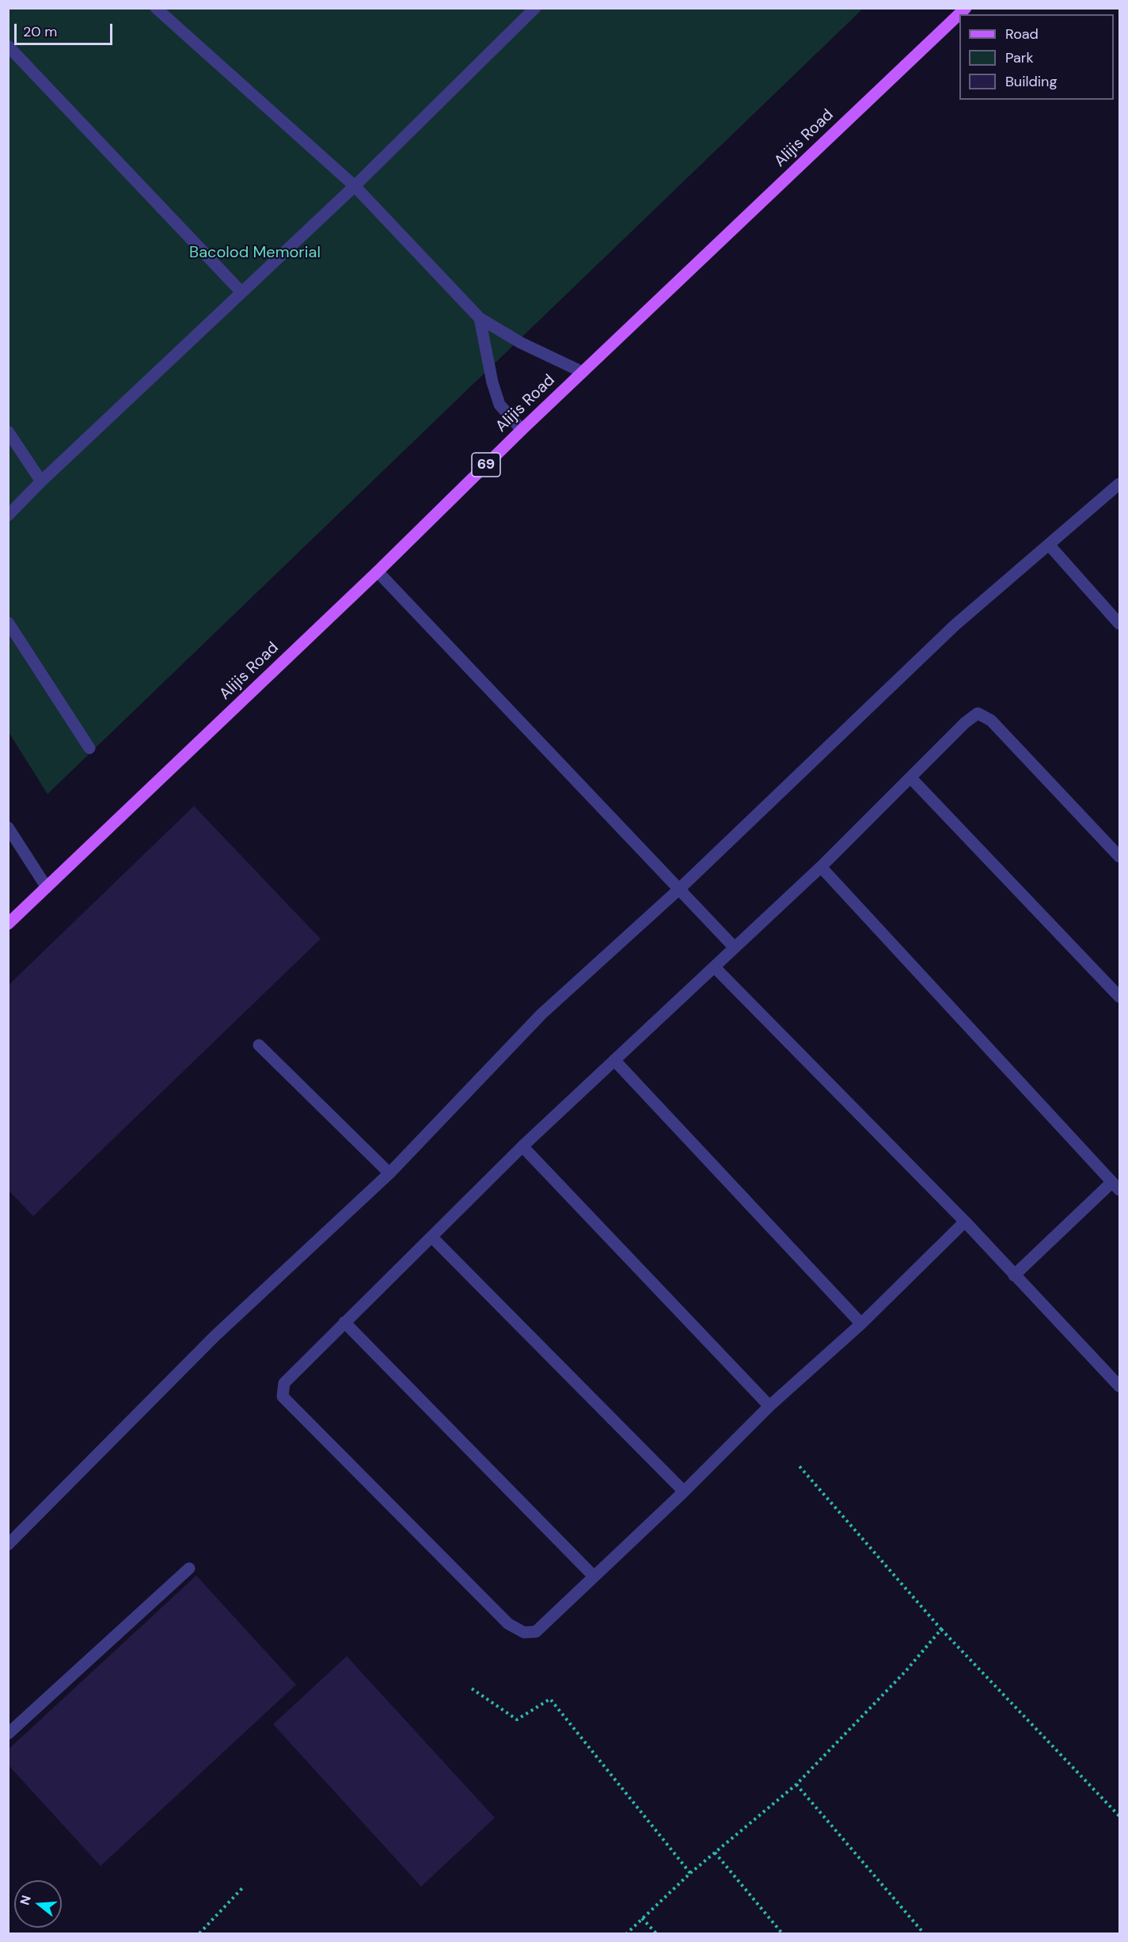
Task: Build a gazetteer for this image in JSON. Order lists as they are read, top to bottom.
{
  "streets": {
    "main road": ["Alijis Road", "69"]
  },
  "parks": ["Bacolod Memorial"],
  "legend": ["Road", "Park", "Building"],
  "scale_bar": "20 m",
  "north": "left"
}
